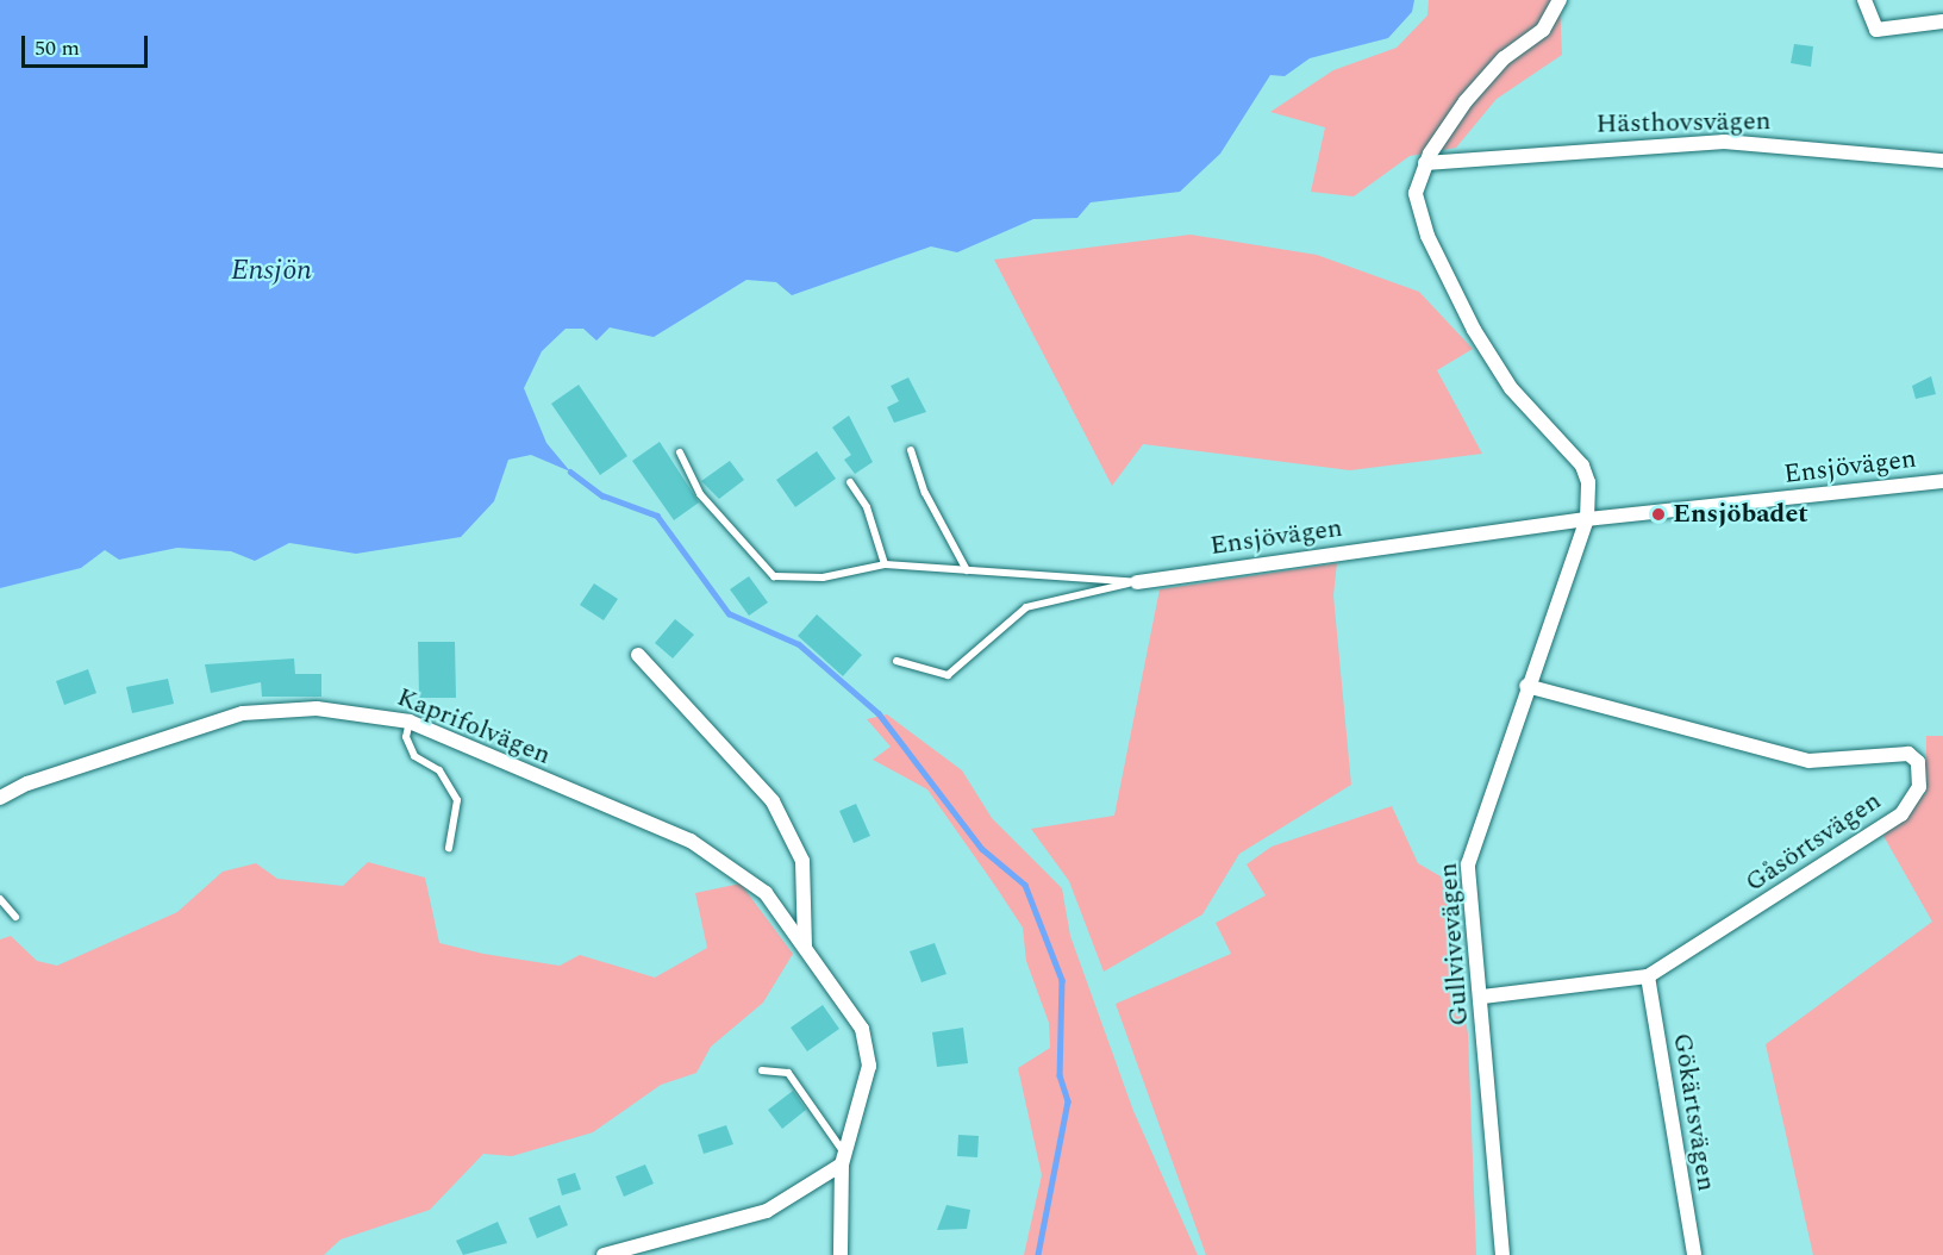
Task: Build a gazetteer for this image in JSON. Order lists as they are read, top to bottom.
{
  "streets": {
    "street": [
      "Hästhovsvägen",
      "Ensjövägen",
      "Kaprifolvägen",
      "Gåsörtsvägen",
      "Gullvivevägen",
      "Gökärtsvägen"
    ]
  },
  "crossings": [
    ["Ensjövägen", "Gullvivevägen"],
    ["Gåsörtsvägen", "Gullvivevägen"],
    ["Gåsörtsvägen", "Gökärtsvägen"]
  ],
  "water": ["Ensjön"],
  "places": ["Ensjöbadet"],
  "scale_bar": "50 m"
}
